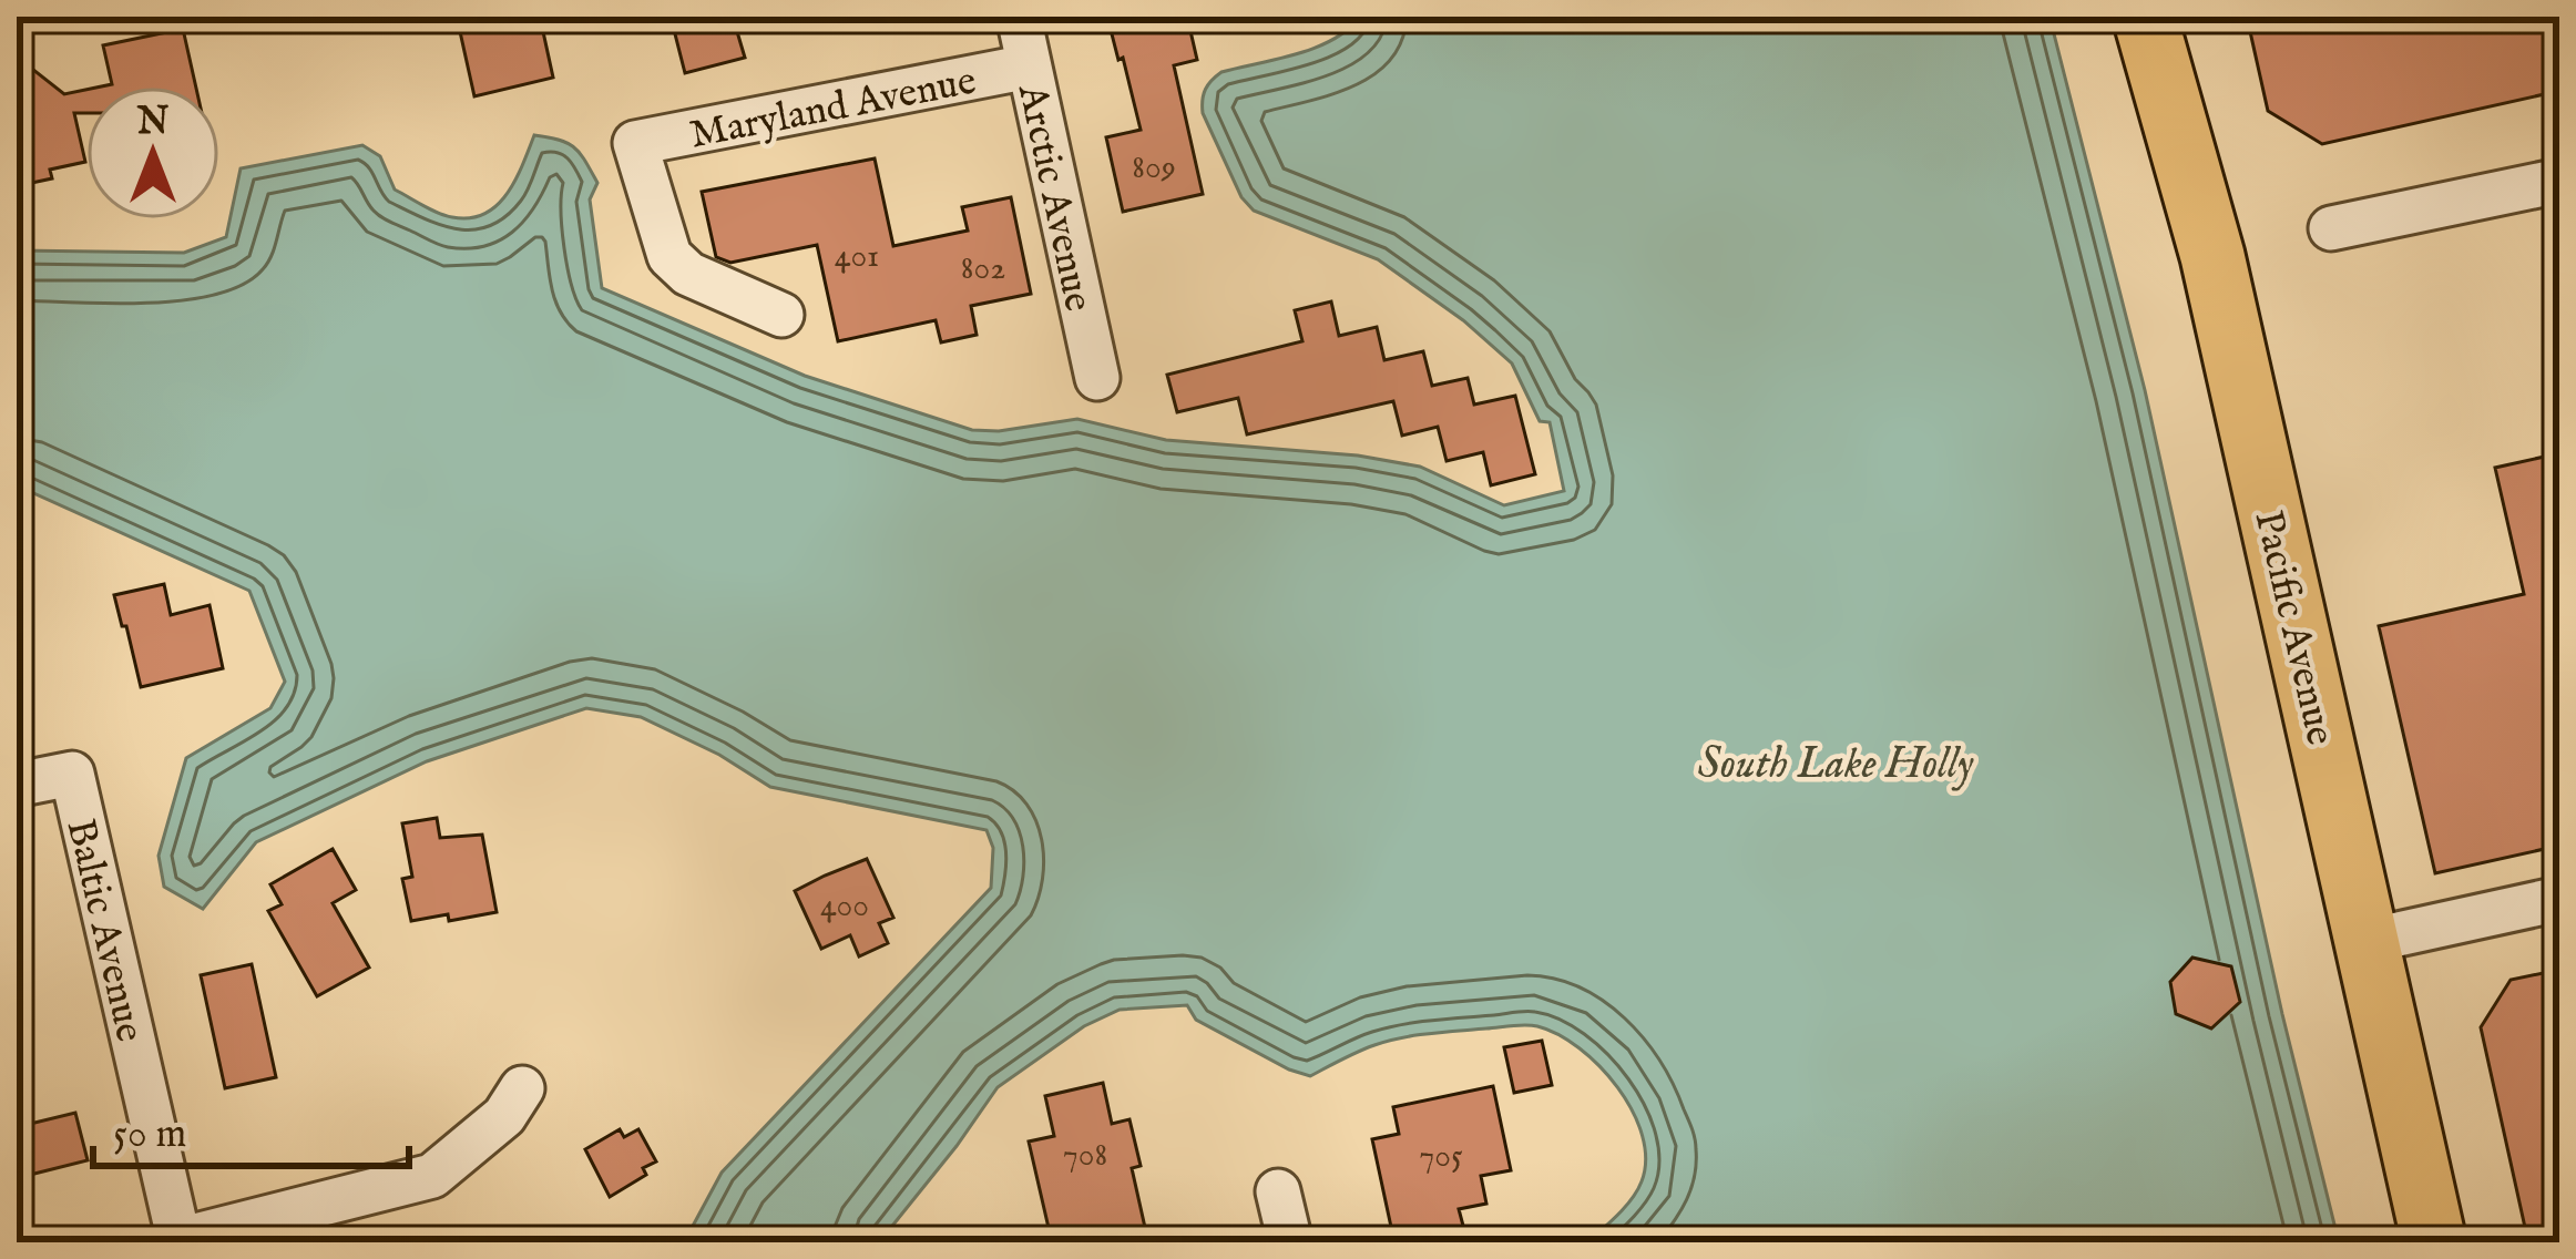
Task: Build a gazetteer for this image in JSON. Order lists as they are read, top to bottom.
{
  "streets": {
    "highway": ["Pacific Avenue"],
    "street": ["Maryland Avenue", "Arctic Avenue", "Baltic Avenue"]
  },
  "crossings": [
    ["Maryland Avenue", "Arctic Avenue"]
  ],
  "water": ["South Lake Holly"],
  "house_numbers": [
    "809",
    "401",
    "802",
    "400",
    "708",
    "705"
  ],
  "scale_bar": "50 m",
  "north": "top"
}
